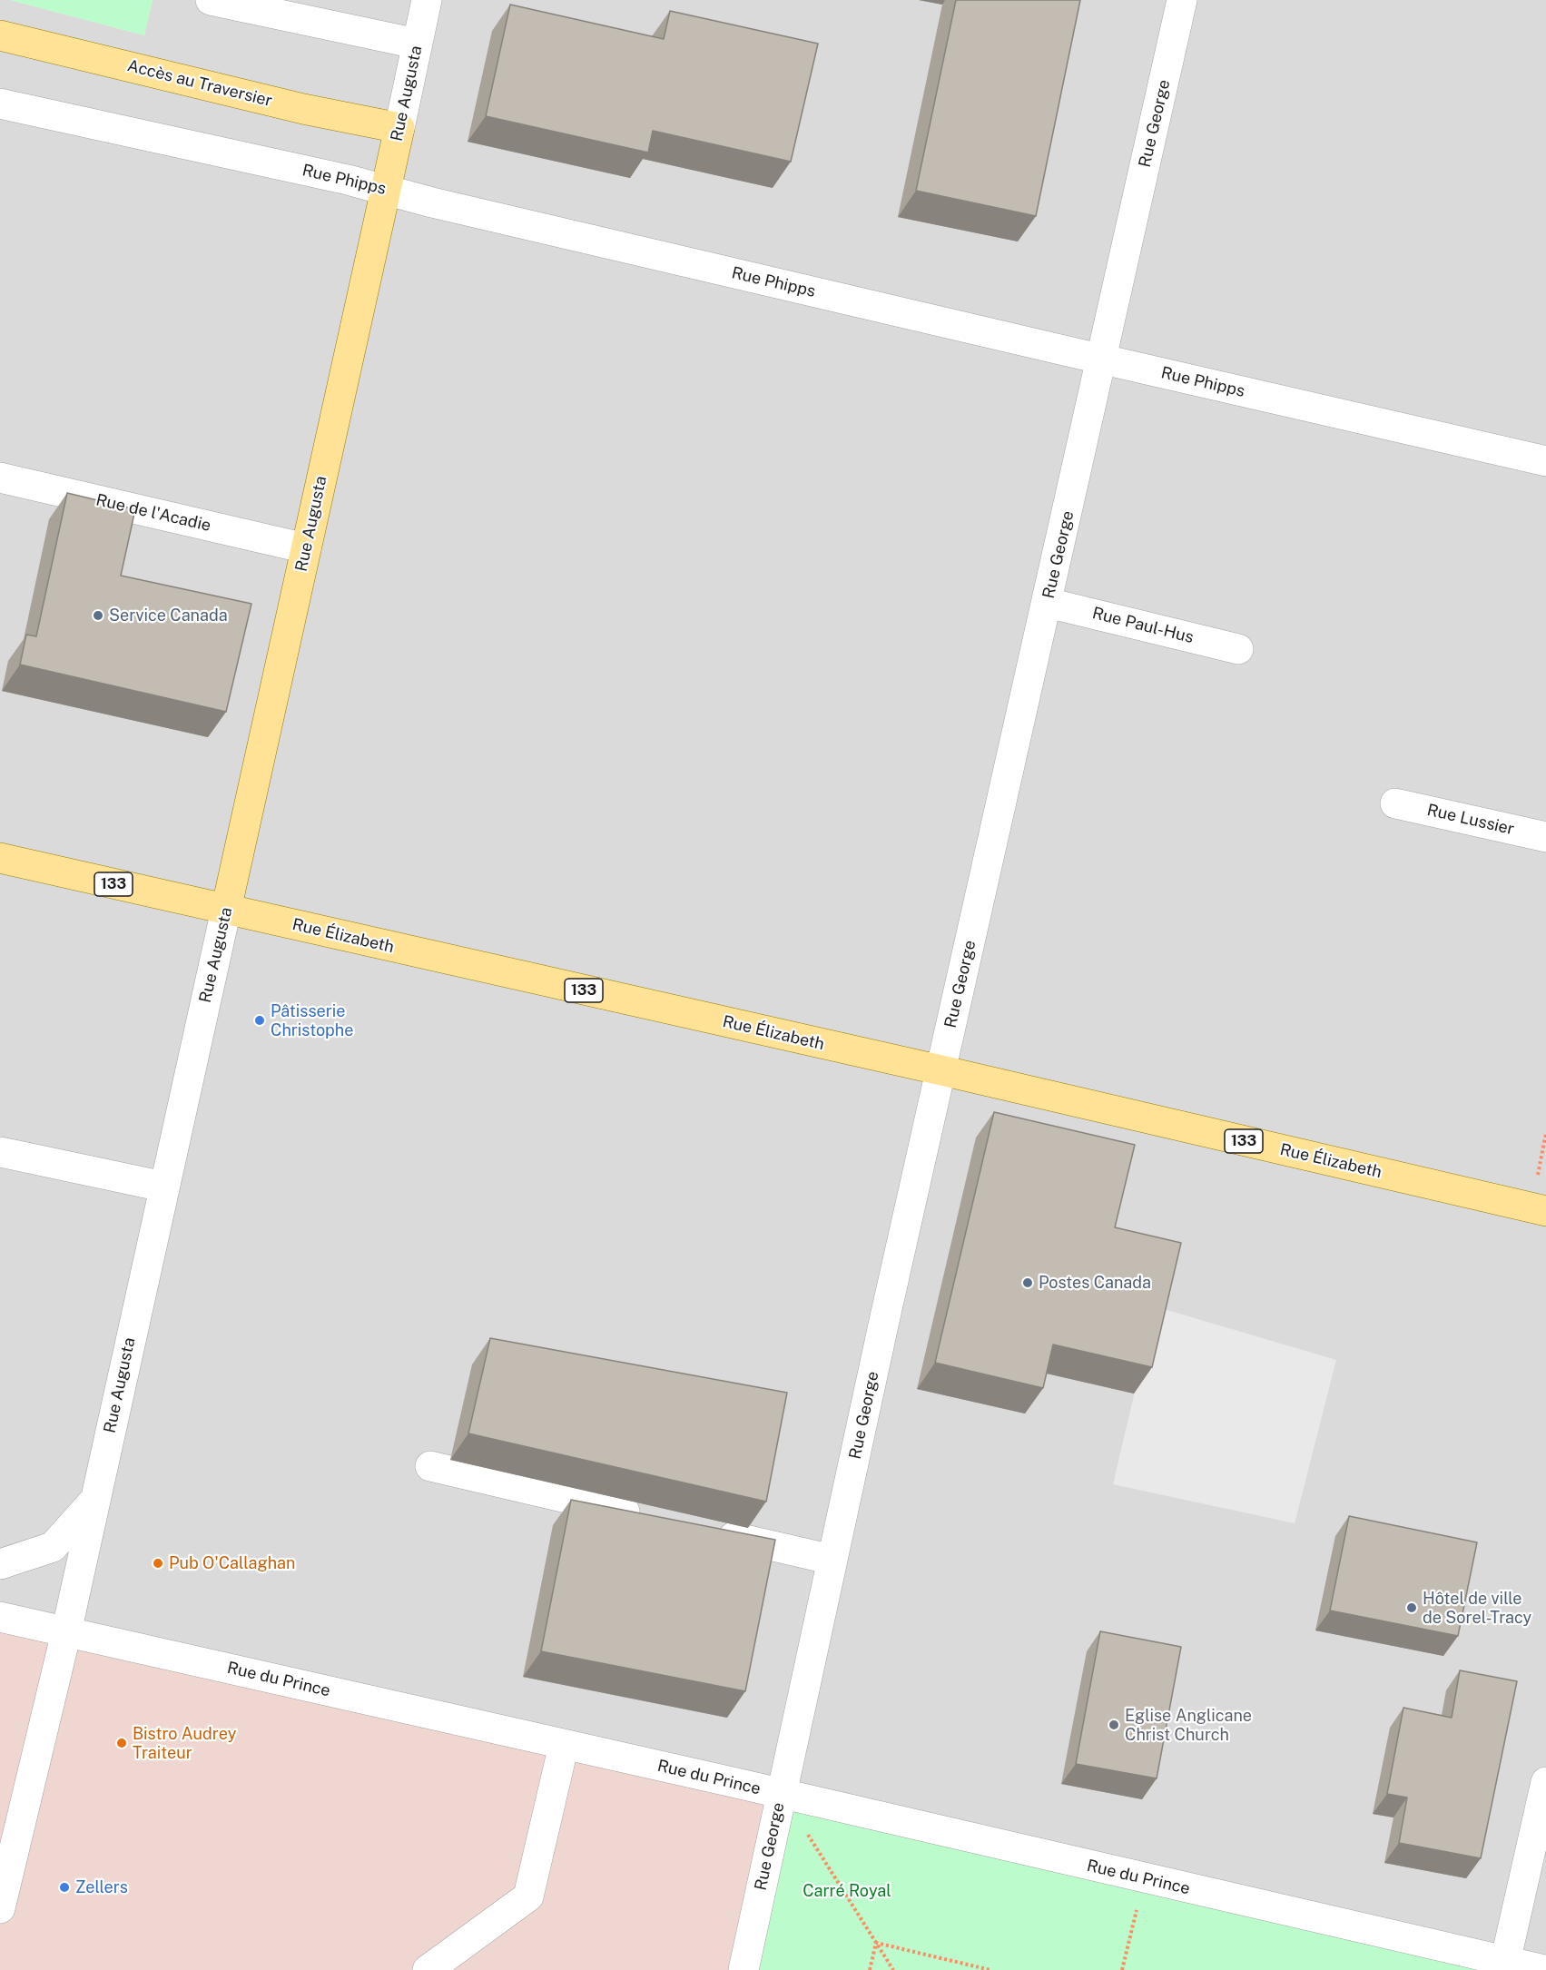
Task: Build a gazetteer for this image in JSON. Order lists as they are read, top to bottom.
{
  "streets": {
    "main road": [
      "Accès au Traversier",
      "Rue Augusta",
      "133",
      "Rue Élizabeth"
    ],
    "street": [
      "Rue George",
      "Rue Phipps",
      "Rue de l'Acadie",
      "Rue Paul-Hus",
      "Rue Lussier",
      "Rue du Prince"
    ]
  },
  "crossings": [
    ["Accès au Traversier", "Rue Augusta"],
    ["Rue Augusta", "Rue Phipps"],
    ["Rue Augusta", "Rue de l'Acadie"],
    ["Rue Augusta", "Rue Élizabeth"],
    ["Rue Augusta", "Rue du Prince"],
    ["Rue George", "Rue Phipps"],
    ["Rue George", "Rue Paul-Hus"],
    ["Rue George", "Rue Élizabeth"],
    ["Rue George", "Rue du Prince"]
  ],
  "parks": ["Carré Royal"],
  "places": [
    "Service Canada",
    "Pâtisserie Christophe",
    "Postes Canada",
    "Pub O'Callaghan",
    "Hôtel de ville de Sorel-Tracy",
    "Eglise Anglicane Christ Church",
    "Bistro Audrey Traiteur",
    "Zellers"
  ]
}
